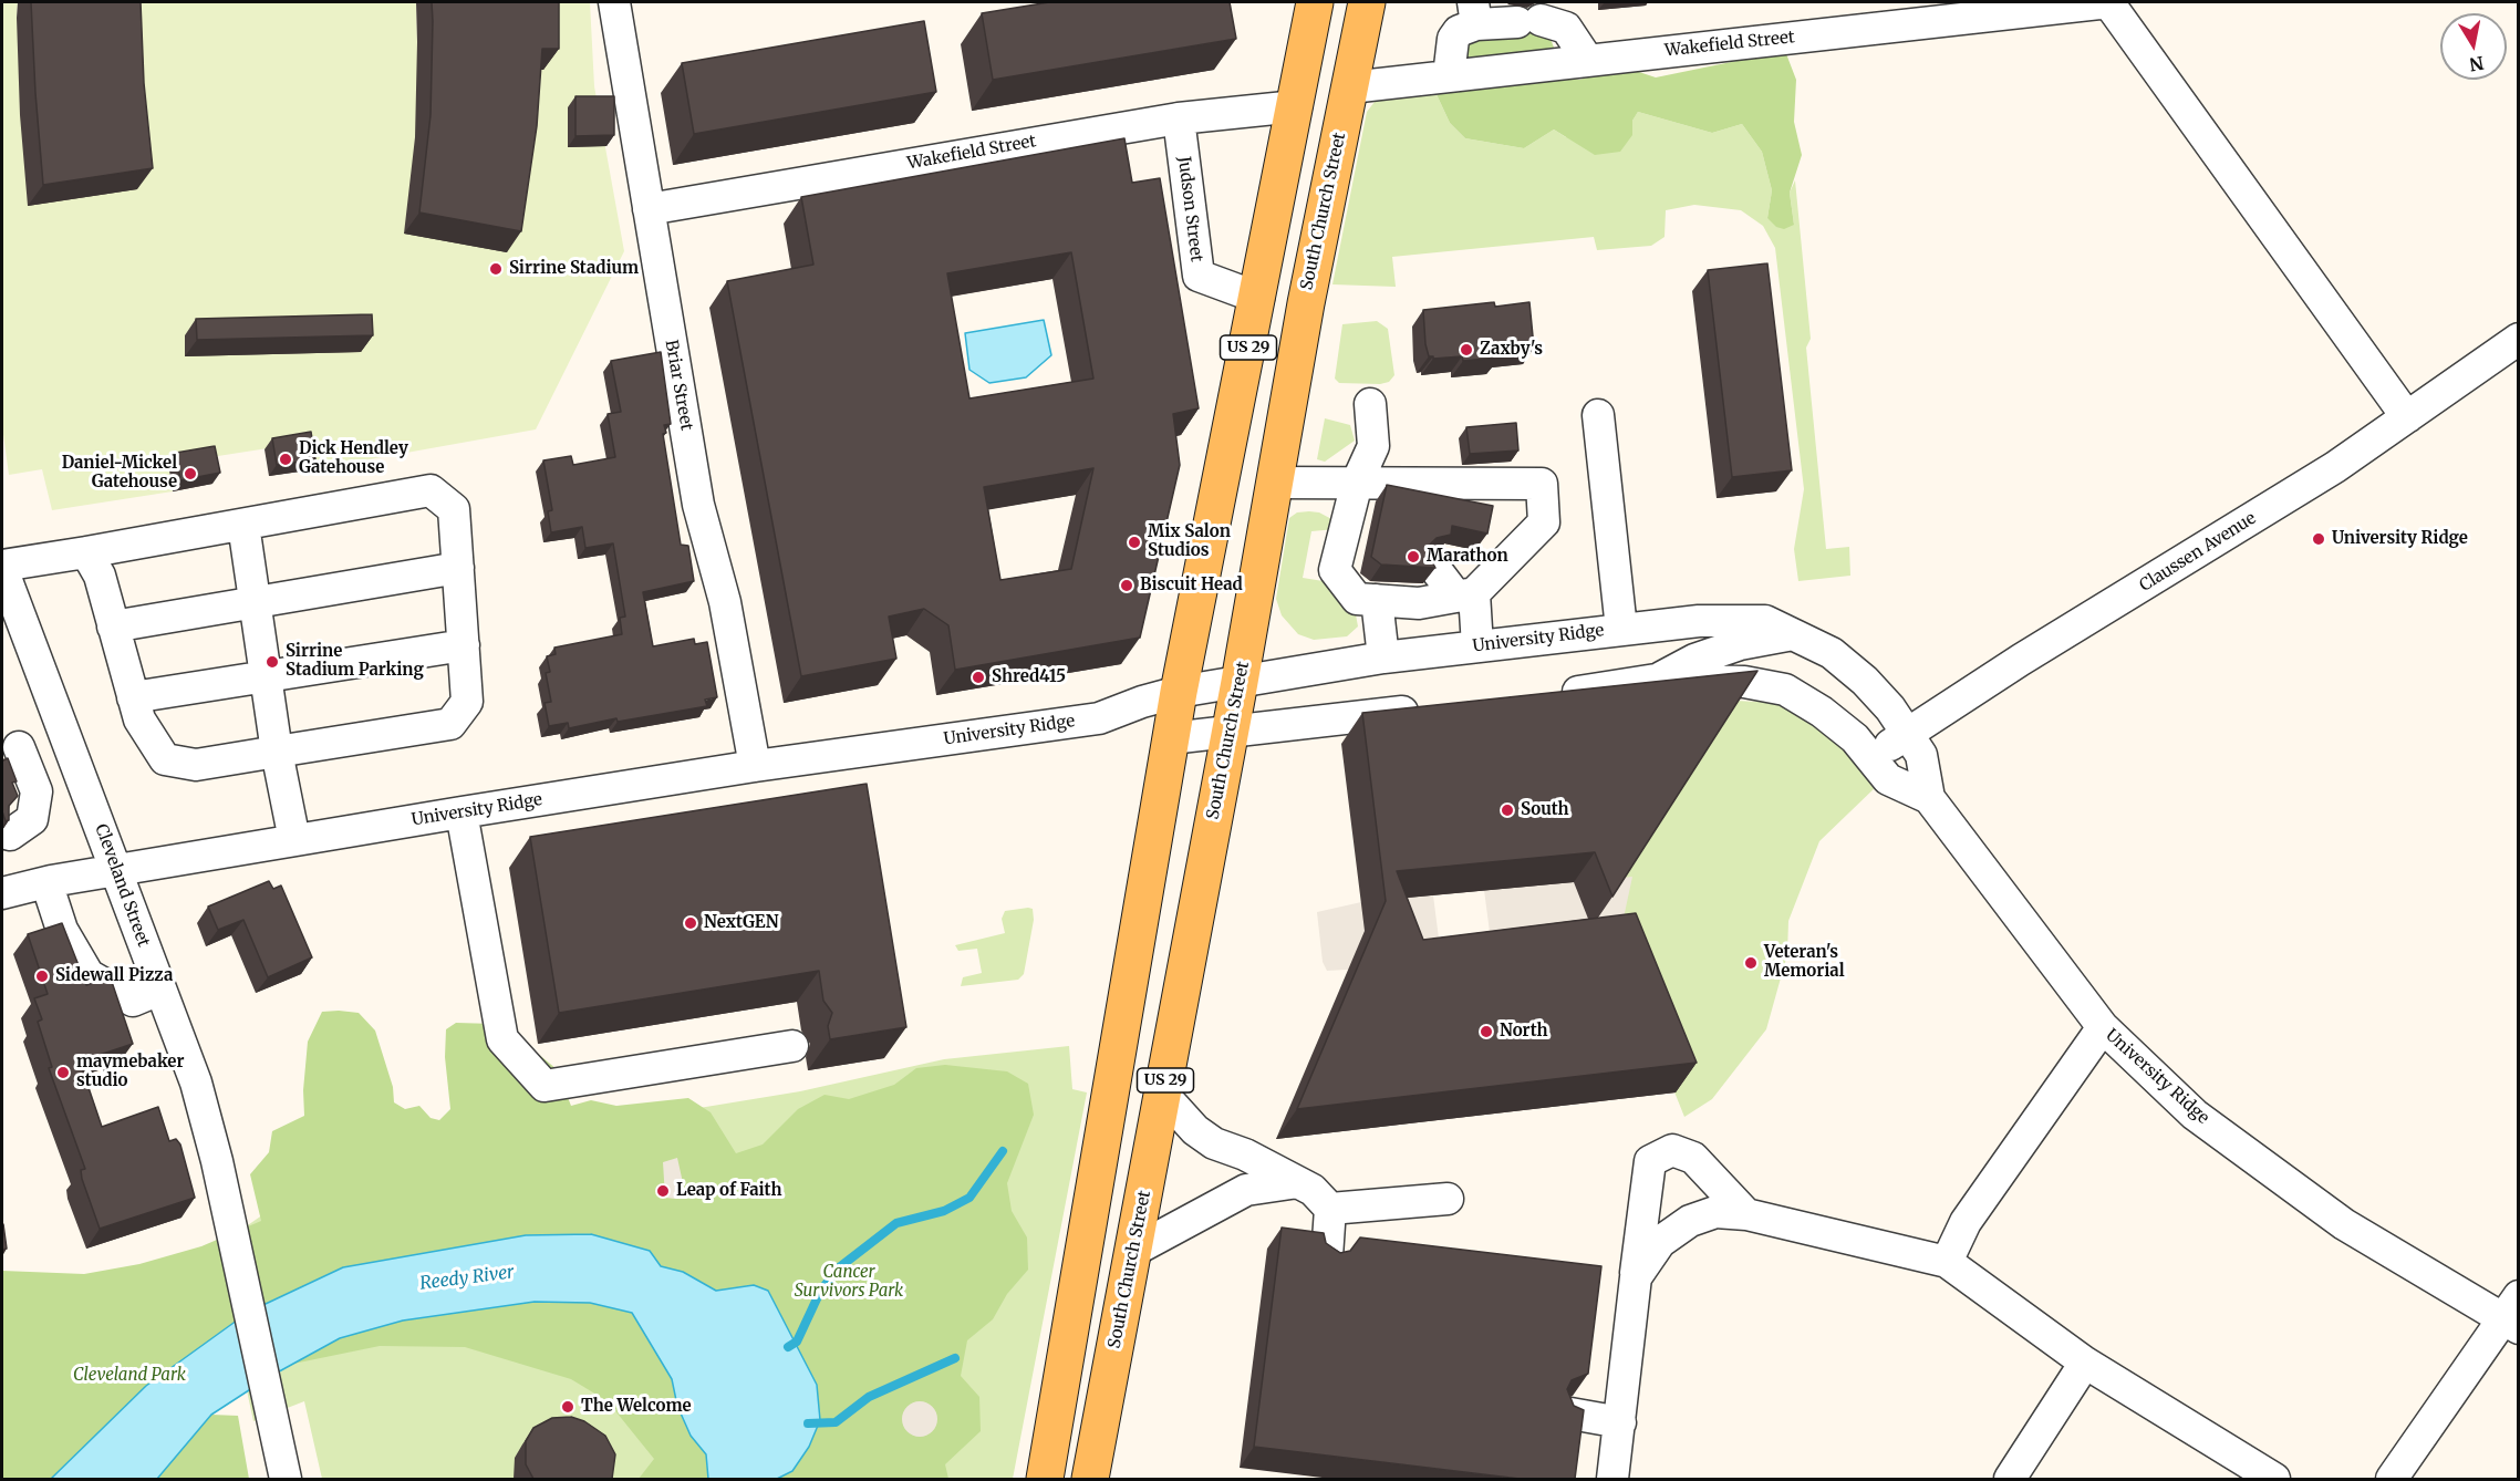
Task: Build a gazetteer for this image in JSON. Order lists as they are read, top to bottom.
{
  "streets": {
    "main road": ["South Church Street", "US 29"],
    "street": [
      "Wakefield Street",
      "Judson Street",
      "Briar Street",
      "Claussen Avenue",
      "University Ridge",
      "Cleveland Street"
    ]
  },
  "crossings": [
    ["Wakefield Street", "Judson Street"],
    ["Wakefield Street", "South Church Street"],
    ["Wakefield Street", "US 29"],
    ["Wakefield Street", "Briar Street"],
    ["Judson Street", "US 29"],
    ["South Church Street", "University Ridge"],
    ["US 29", "University Ridge"],
    ["Briar Street", "University Ridge"],
    ["Claussen Avenue", "University Ridge"],
    ["University Ridge", "Cleveland Street"]
  ],
  "water": ["Reedy River"],
  "parks": ["Cancer Survivors Park", "Cleveland Park"],
  "places": [
    "Sirrine Stadium",
    "Zaxby's",
    "Dick Hendley Gatehouse",
    "Daniel-Mickel Gatehouse",
    "University Ridge",
    "Mix Salon Studios",
    "Marathon",
    "Biscuit Head",
    "Sirrine Stadium Parking",
    "Shred415",
    "South",
    "NextGEN",
    "Veteran's Memorial",
    "Sidewall Pizza",
    "North",
    "maymebaker studio",
    "Leap of Faith",
    "The Welcome"
  ],
  "north": "bottom"
}
